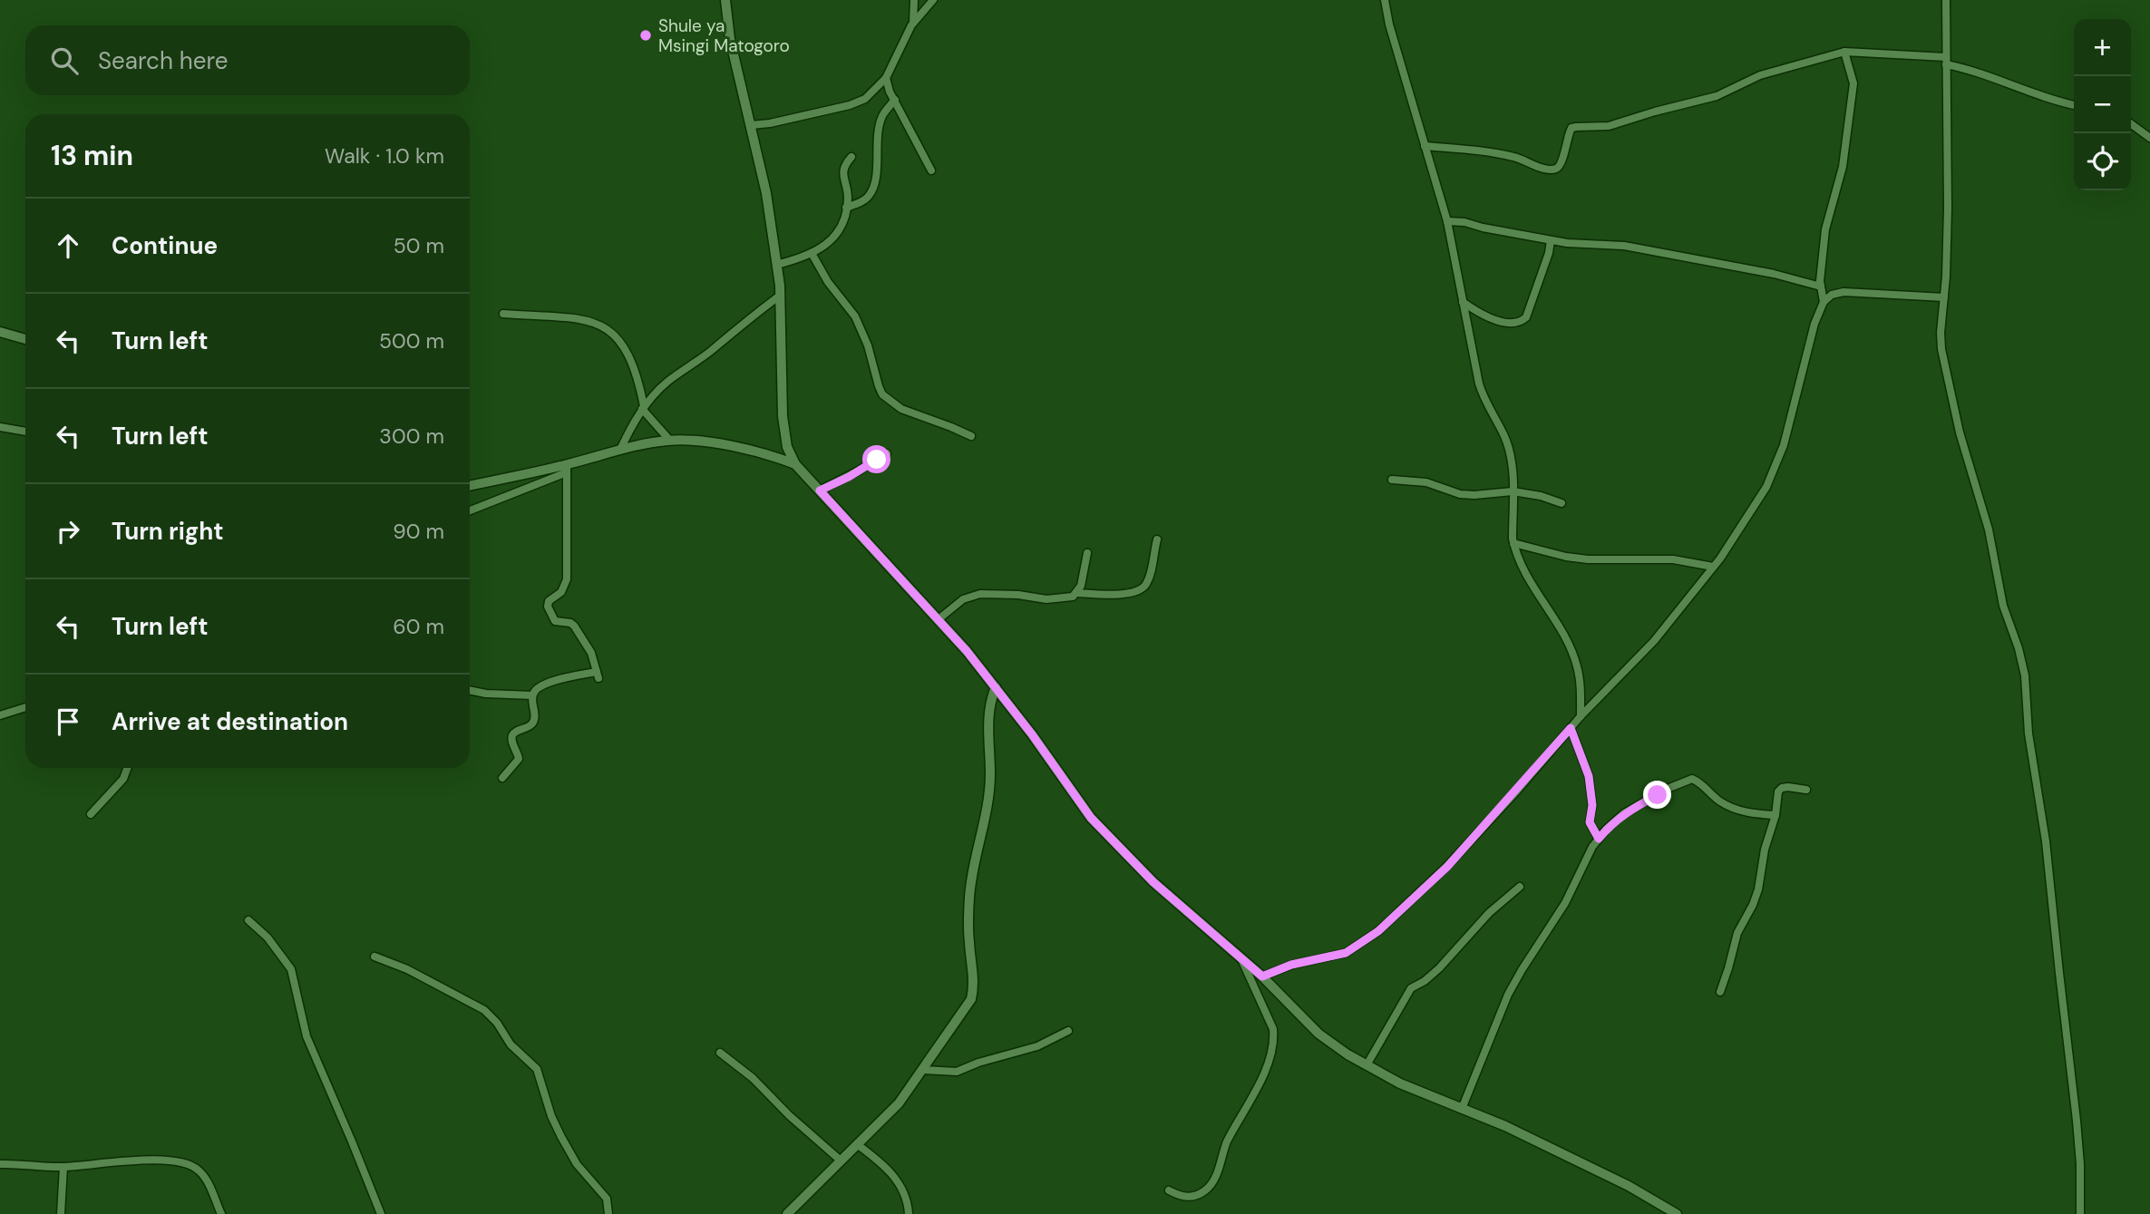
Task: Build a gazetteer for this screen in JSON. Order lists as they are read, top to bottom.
{
  "places": ["Shule ya Msingi Matogoro"],
  "page": {
    "map_buttons": ["+", "−"],
    "search": "Search here",
    "heading": ["13 min", "Walk · 1.0 km"],
    "list": [
      ["Continue", "50 m"],
      ["Turn left", "500 m"],
      ["Turn left", "300 m"],
      ["Turn right", "90 m"],
      ["Turn left", "60 m"],
      "Arrive at destination"
    ]
  }
}
